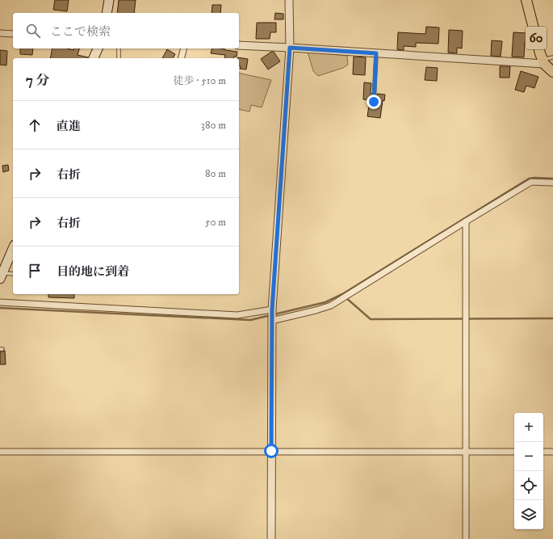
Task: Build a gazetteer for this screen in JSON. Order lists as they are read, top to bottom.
{
  "streets": {
    "main road": ["60"]
  },
  "page": {
    "search": "ここで検索",
    "heading": ["7 分", "徒歩 · 510 m"],
    "list": [
      ["直進", "380 m"],
      ["右折", "80 m"],
      ["右折", "50 m"],
      "目的地に到着"
    ],
    "map_buttons": ["+", "−"]
  }
}
